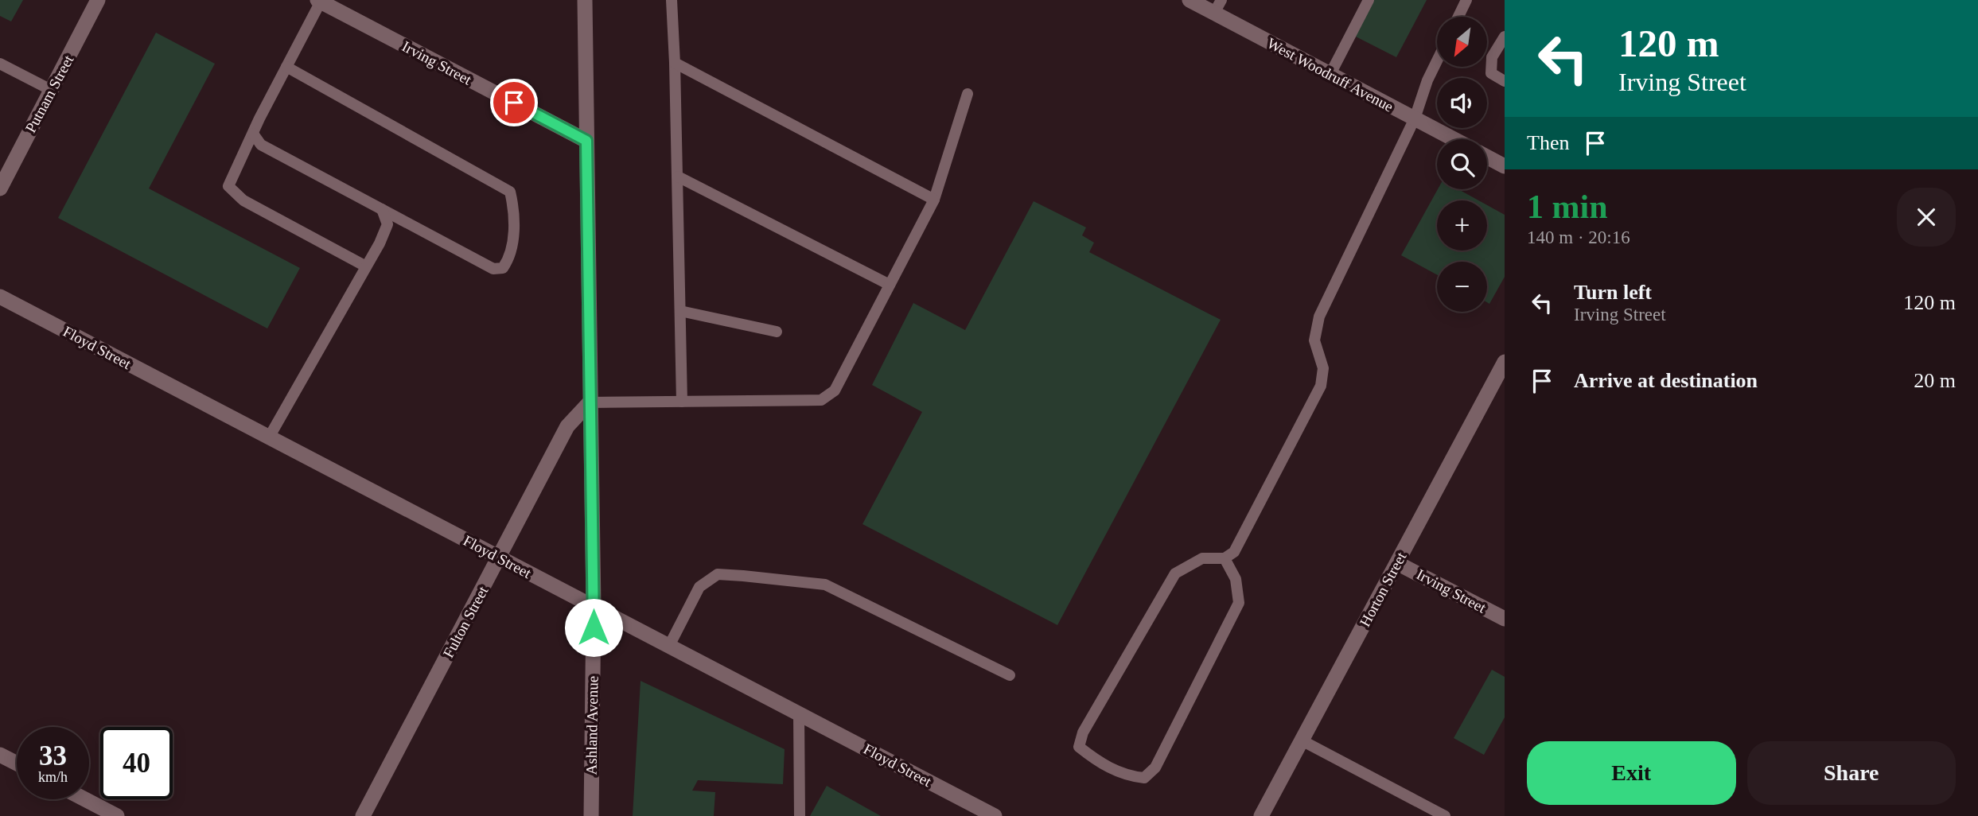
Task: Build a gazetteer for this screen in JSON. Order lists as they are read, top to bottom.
{
  "streets": {
    "street": [
      "Irving Street",
      "West Woodruff Avenue",
      "Putnam Street",
      "Floyd Street",
      "Horton Street",
      "Fulton Street",
      "Ashland Avenue"
    ]
  },
  "crossings": [
    ["Irving Street", "Horton Street"],
    ["Irving Street", "Ashland Avenue"],
    ["Floyd Street", "Fulton Street"],
    ["Floyd Street", "Ashland Avenue"],
    ["Fulton Street", "Ashland Avenue"]
  ],
  "north": "bottom left",
  "page": {
    "turn": ["120 m", "Irving Street"],
    "map_buttons": ["+", "−"],
    "then": "Then",
    "heading": ["1 min", "140 m · 20:16"],
    "list": [
      {
        "name": "Turn left",
        "note": "Irving Street",
        "value": "120 m"
      },
      {
        "name": "Arrive at destination",
        "value": "20 m"
      }
    ],
    "speed": "33 km/h",
    "limit": "40",
    "buttons": ["Exit", "Share"]
  }
}
